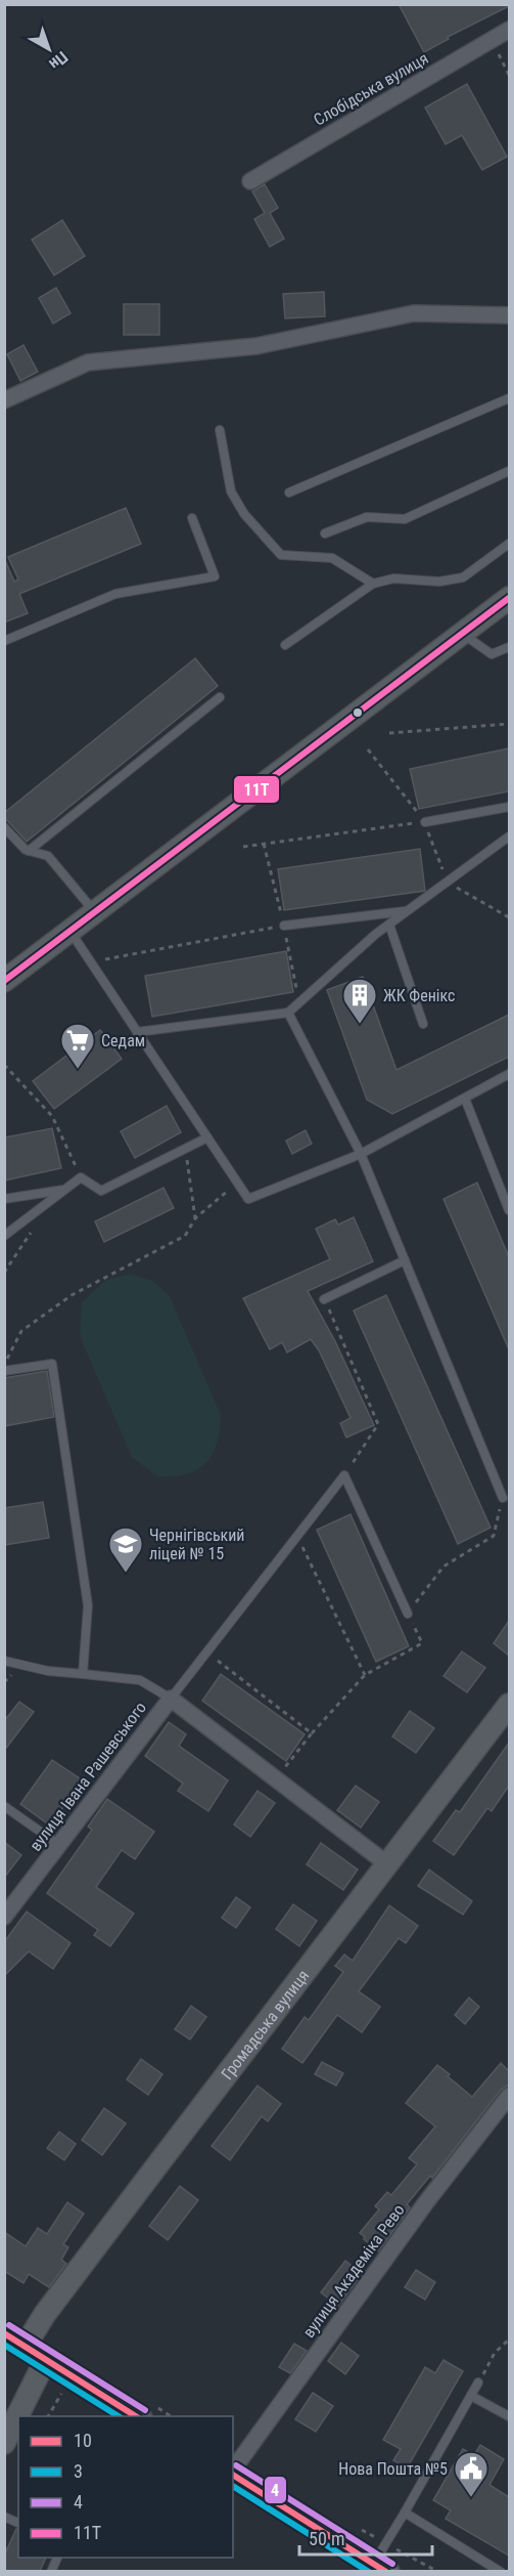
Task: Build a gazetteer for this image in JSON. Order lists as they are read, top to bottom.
{
  "streets": {
    "street": [
      "Слобідська вулиця",
      "вулиця Івана Рашевського",
      "Громадська вулиця",
      "вулиця Академіка Рево"
    ]
  },
  "crossings": [
    ["вулиця Івана Рашевського", "Громадська вулиця"]
  ],
  "places": {
    "building": ["ЖК Фенікс"],
    "supermarket": ["Седам"],
    "school or university": ["Чернігівський ліцей № 15"],
    "public building": ["Нова Пошта №5"]
  },
  "lines": [
    "transit line 11Т",
    "transit line 4",
    "transit line 10",
    "transit line 3"
  ],
  "legend": [
    "10",
    "3",
    "4",
    "11Т"
  ],
  "scale_bar": "50 m",
  "north": "bottom right"
}
